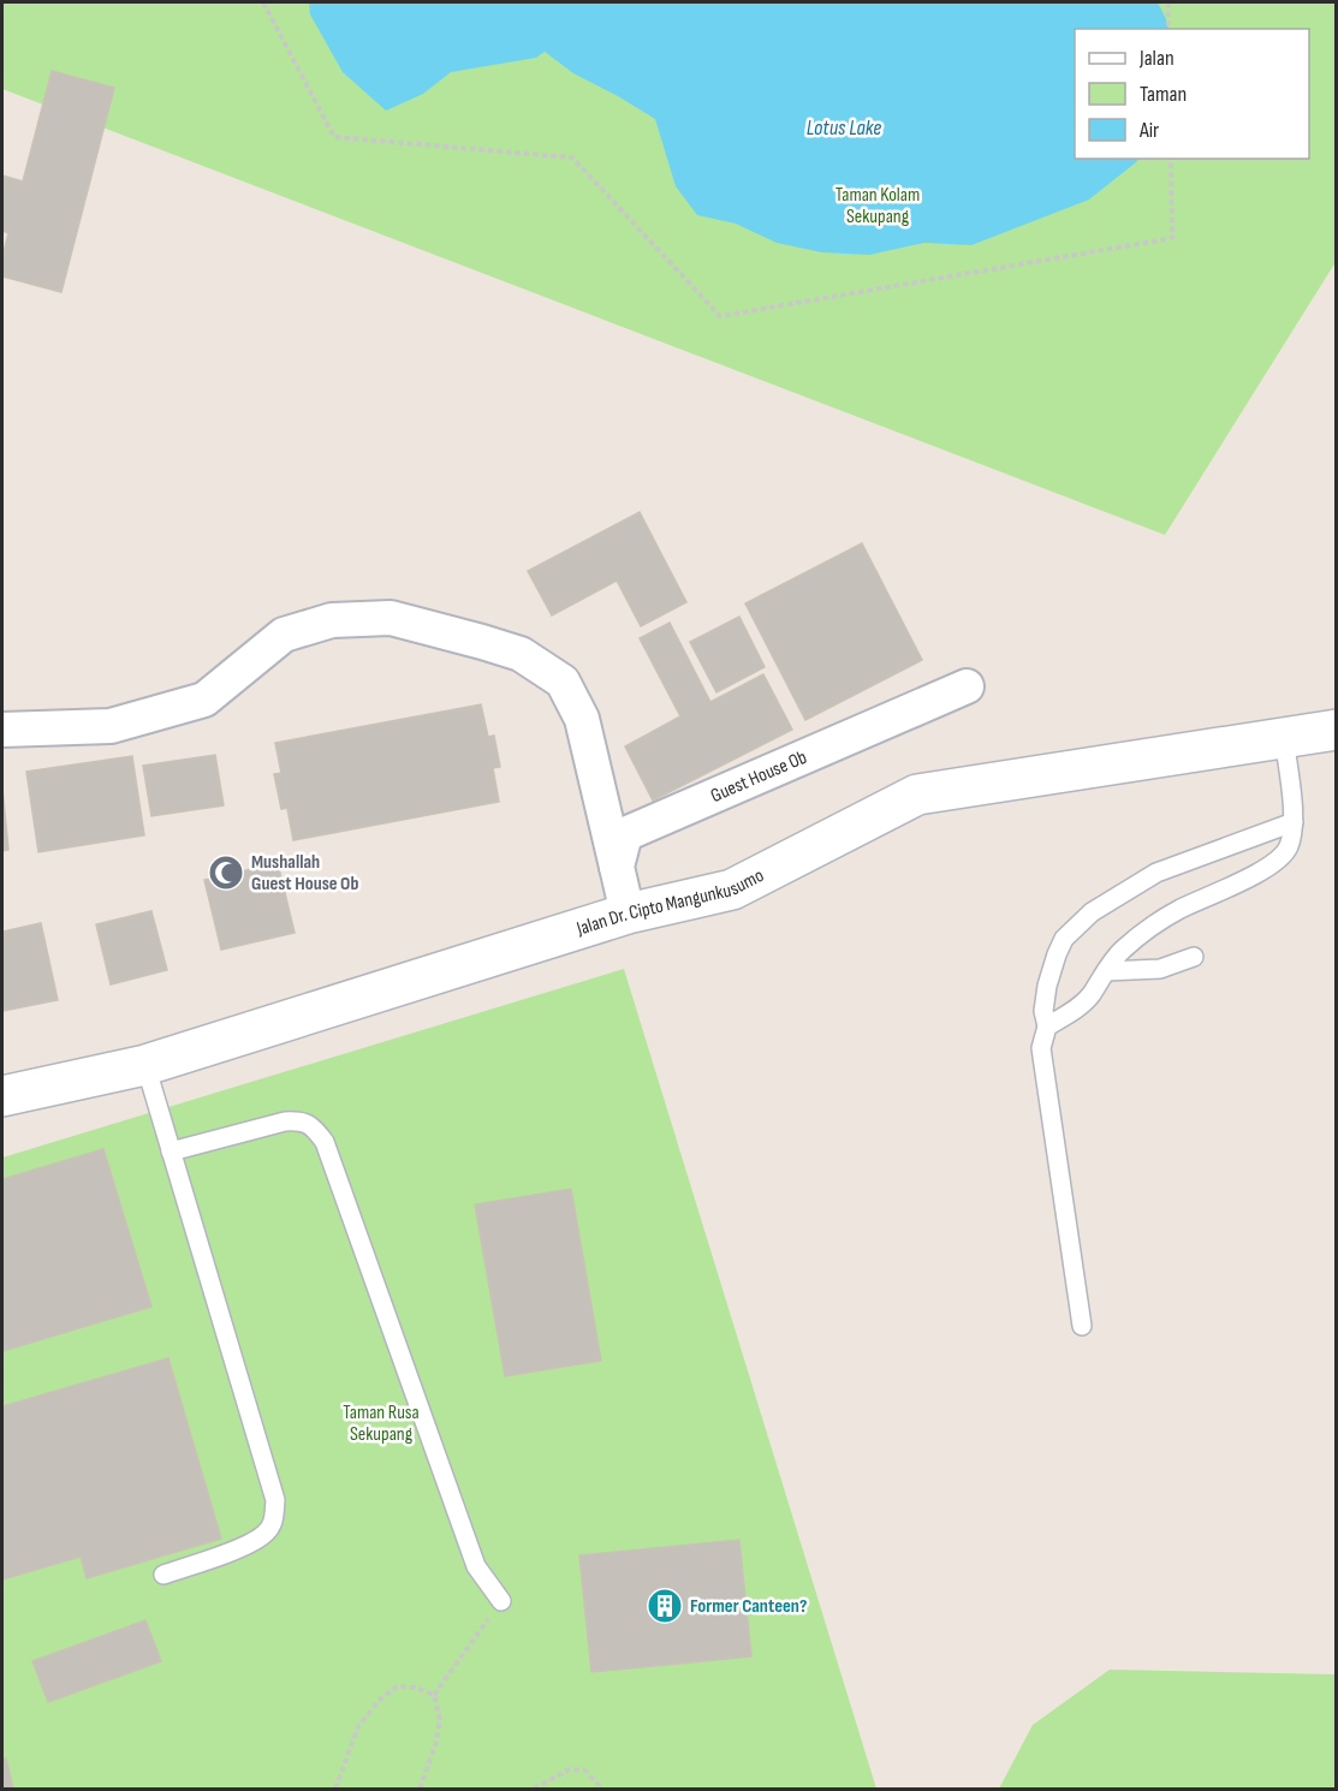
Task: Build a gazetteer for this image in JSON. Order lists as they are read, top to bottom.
{
  "streets": {
    "street": ["Guest House Ob", "Jalan Dr. Cipto Mangunkusumo"]
  },
  "water": ["Lotus Lake"],
  "parks": ["Taman Kolam Sekupang", "Taman Rusa Sekupang"],
  "places": {
    "mosque": ["Mushallah Guest House Ob"],
    "building": ["Former Canteen?"]
  },
  "legend": ["Jalan", "Taman", "Air"]
}
